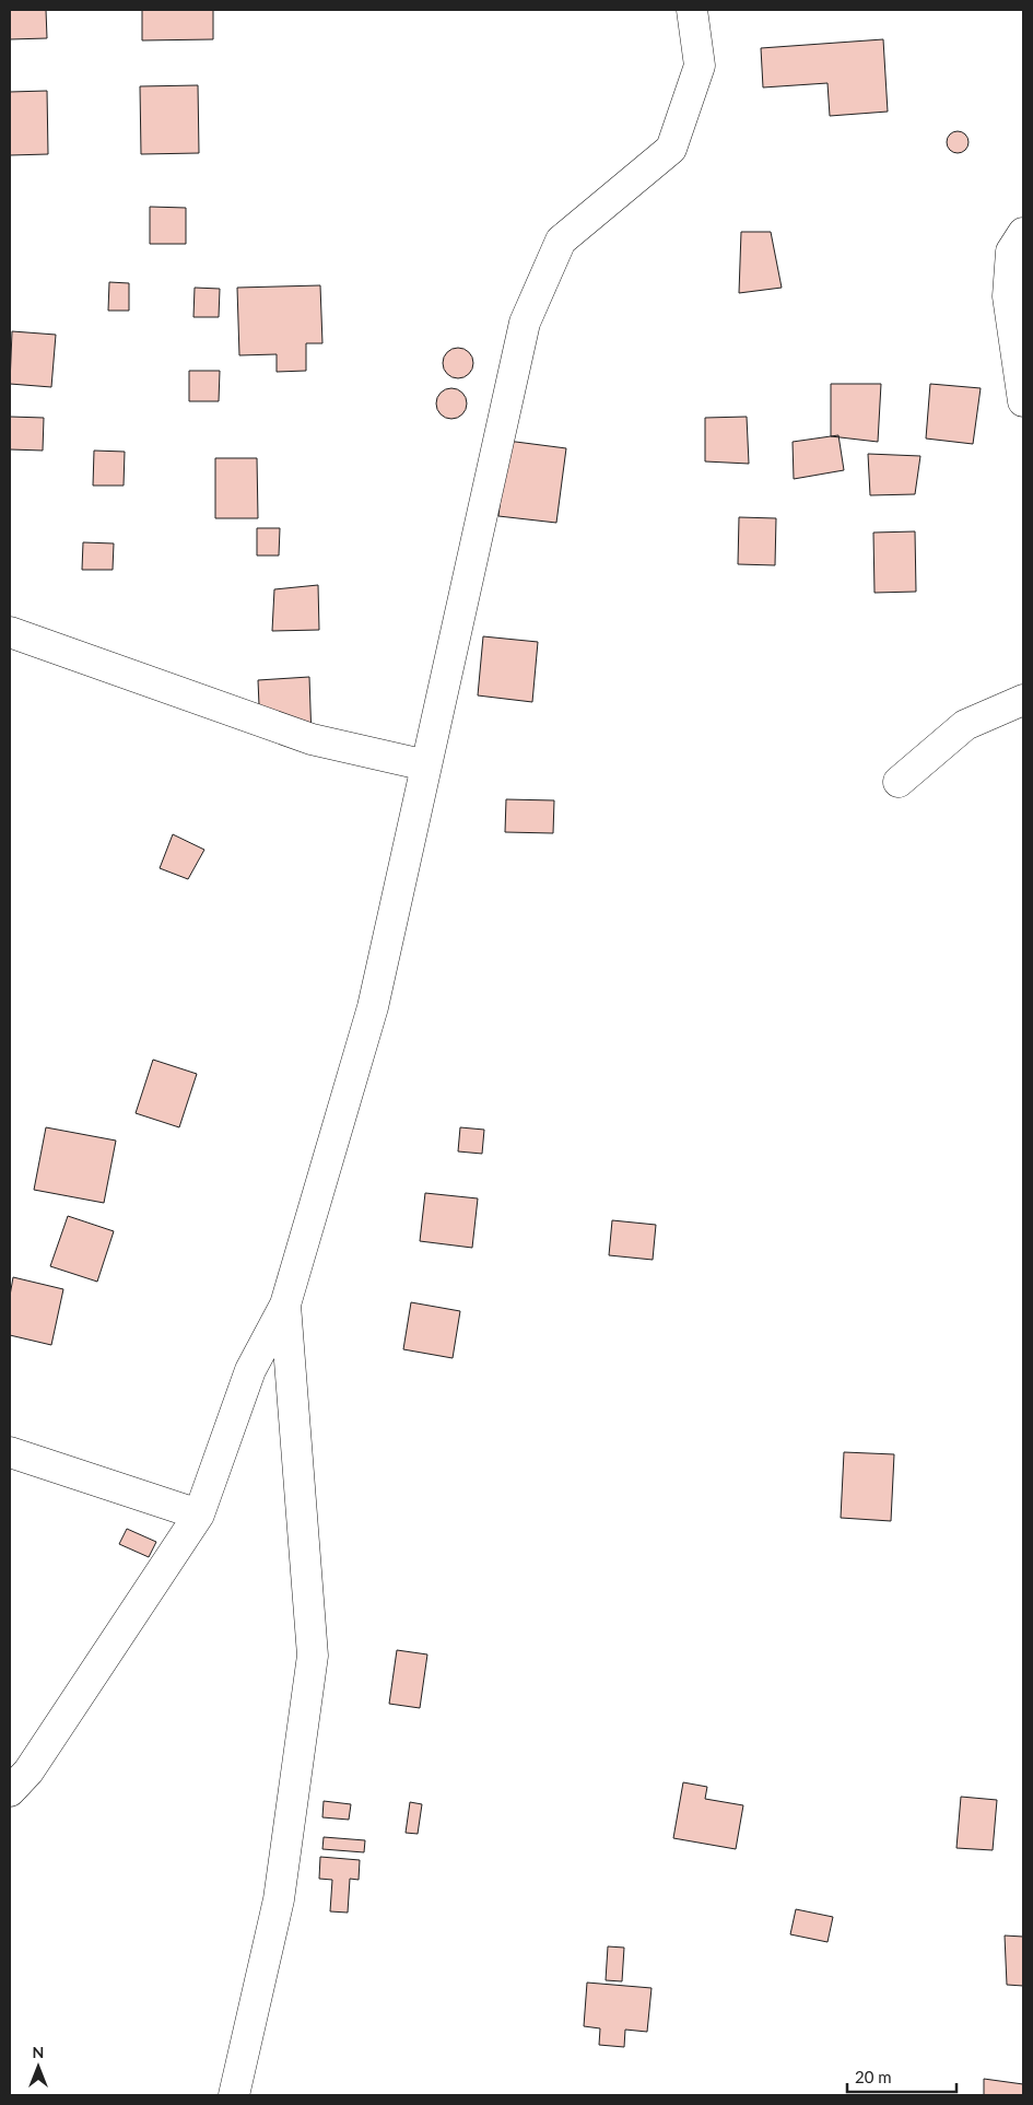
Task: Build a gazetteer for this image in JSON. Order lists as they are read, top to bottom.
{
  "scale_bar": "20 m",
  "north": "top"
}
